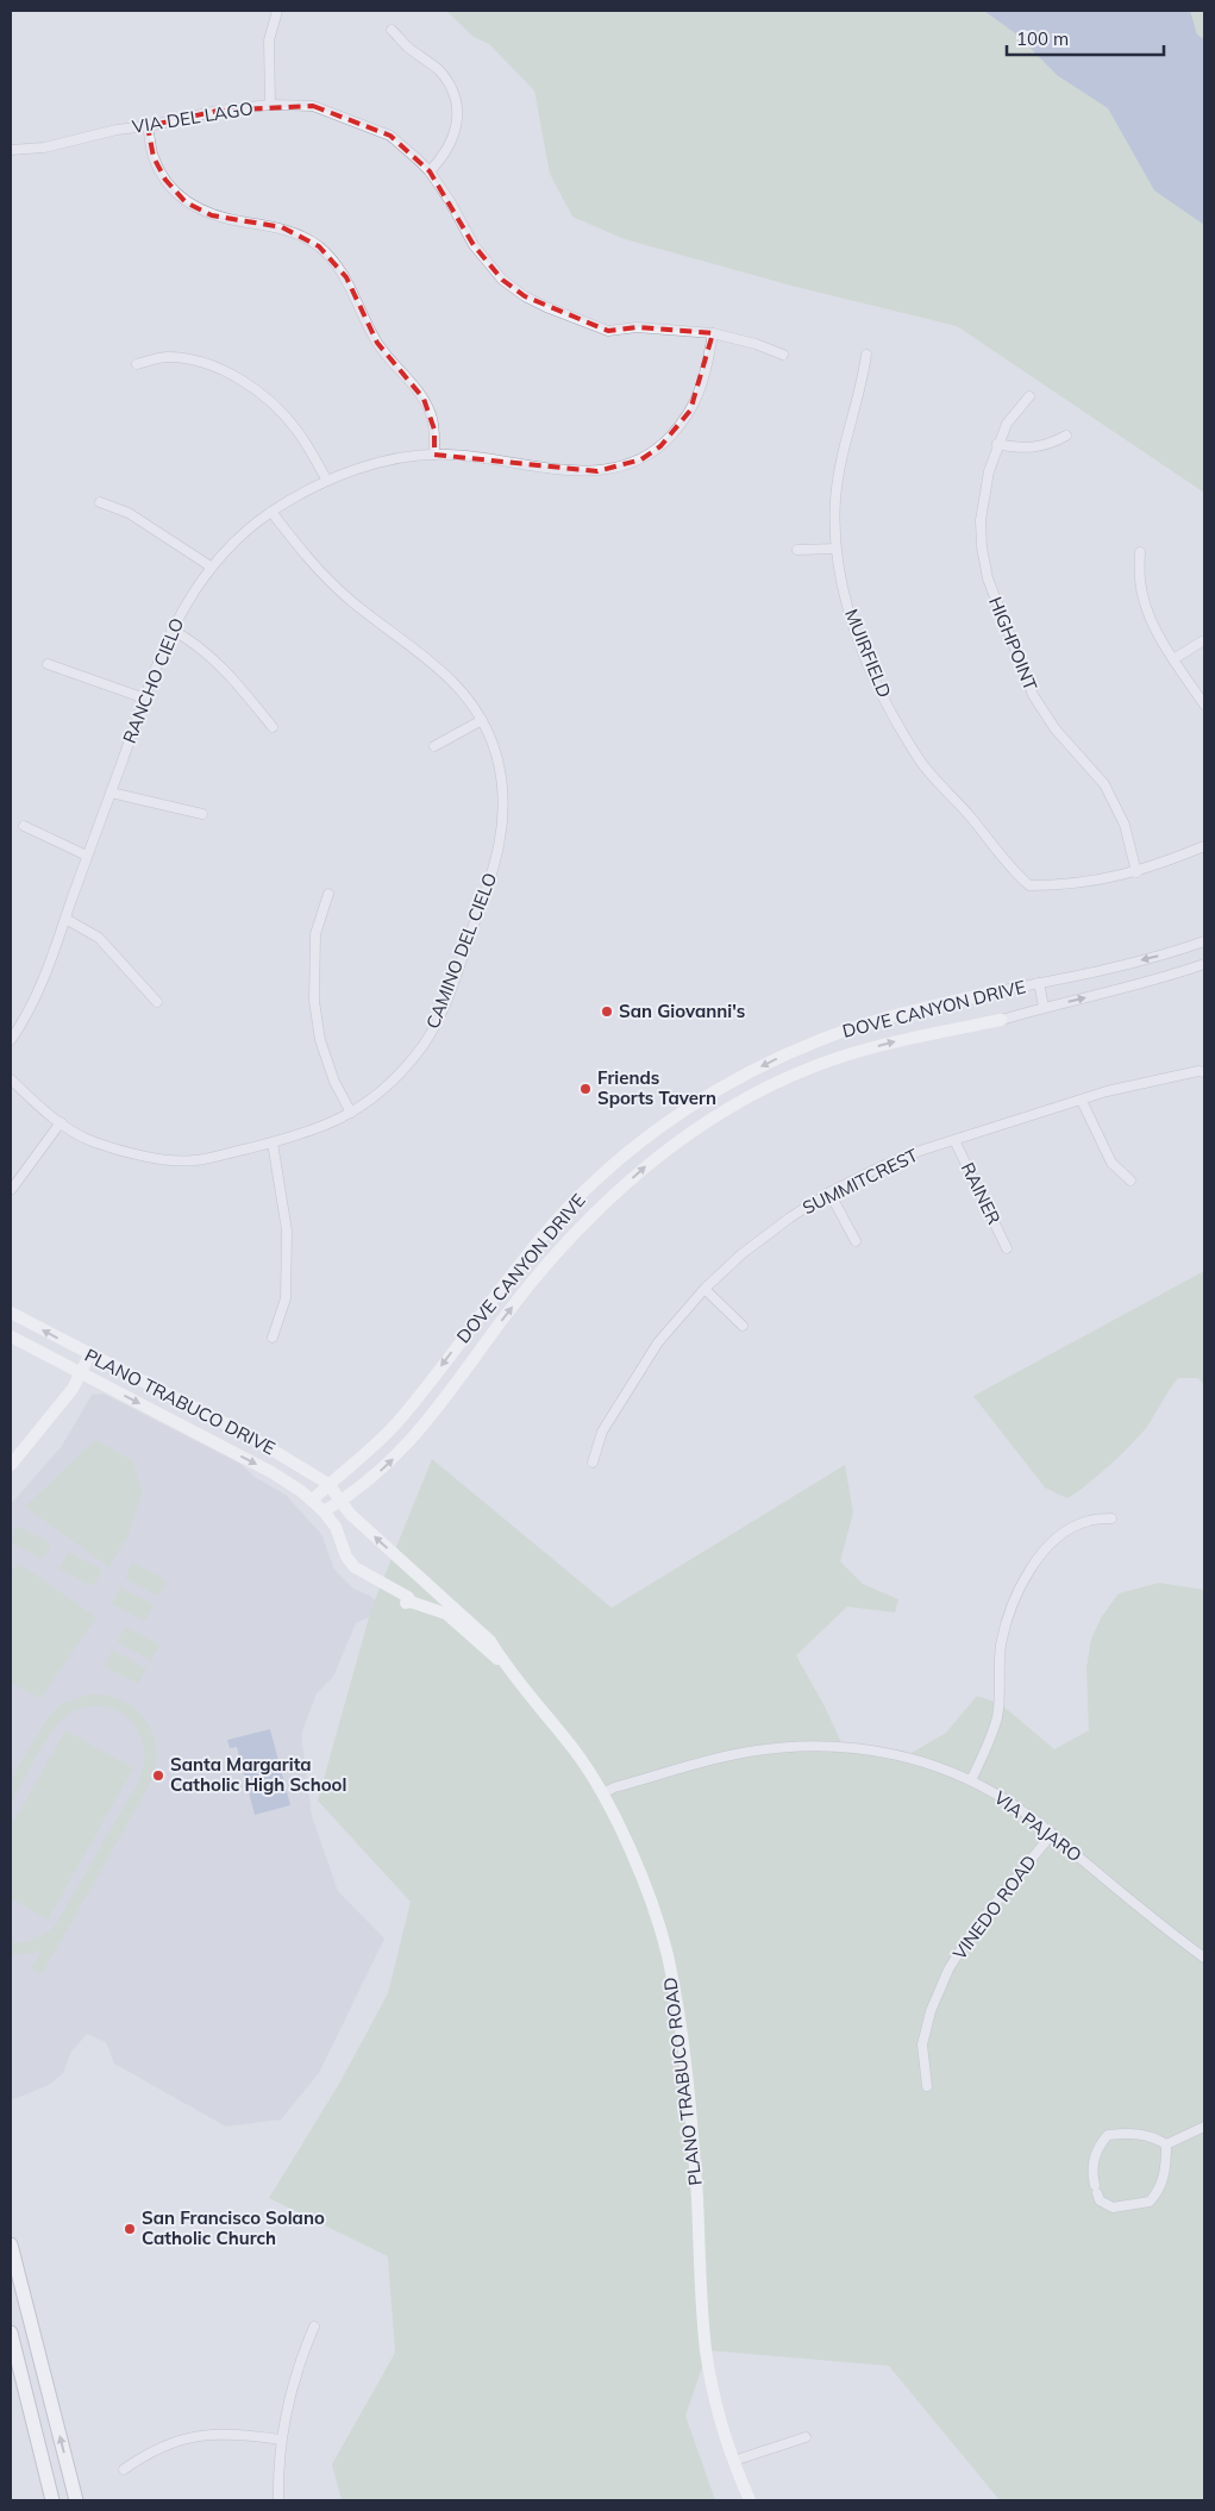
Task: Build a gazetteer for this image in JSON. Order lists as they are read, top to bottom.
{
  "streets": {
    "street": [
      "VIA DEL LAGO",
      "HIGHPOINT",
      "MUIRFIELD",
      "RANCHO CIELO",
      "CAMINO DEL CIELO",
      "DOVE CANYON DRIVE",
      "SUMMITCREST",
      "RAINER",
      "PLANO TRABUCO DRIVE",
      "VIA PAJARO",
      "VINEDO ROAD",
      "PLANO TRABUCO ROAD"
    ]
  },
  "crossings": [
    ["VIA DEL LAGO", "RANCHO CIELO"],
    ["HIGHPOINT", "MUIRFIELD"],
    ["RANCHO CIELO", "CAMINO DEL CIELO"],
    ["DOVE CANYON DRIVE", "PLANO TRABUCO DRIVE"],
    ["DOVE CANYON DRIVE", "PLANO TRABUCO ROAD"],
    ["SUMMITCREST", "RAINER"],
    ["PLANO TRABUCO DRIVE", "PLANO TRABUCO ROAD"],
    ["VIA PAJARO", "VINEDO ROAD"],
    ["VIA PAJARO", "PLANO TRABUCO ROAD"]
  ],
  "places": [
    "San Giovanni's",
    "Friends Sports Tavern",
    "Santa Margarita Catholic High School",
    "San Francisco Solano Catholic Church"
  ],
  "scale_bar": "100 m"
}
